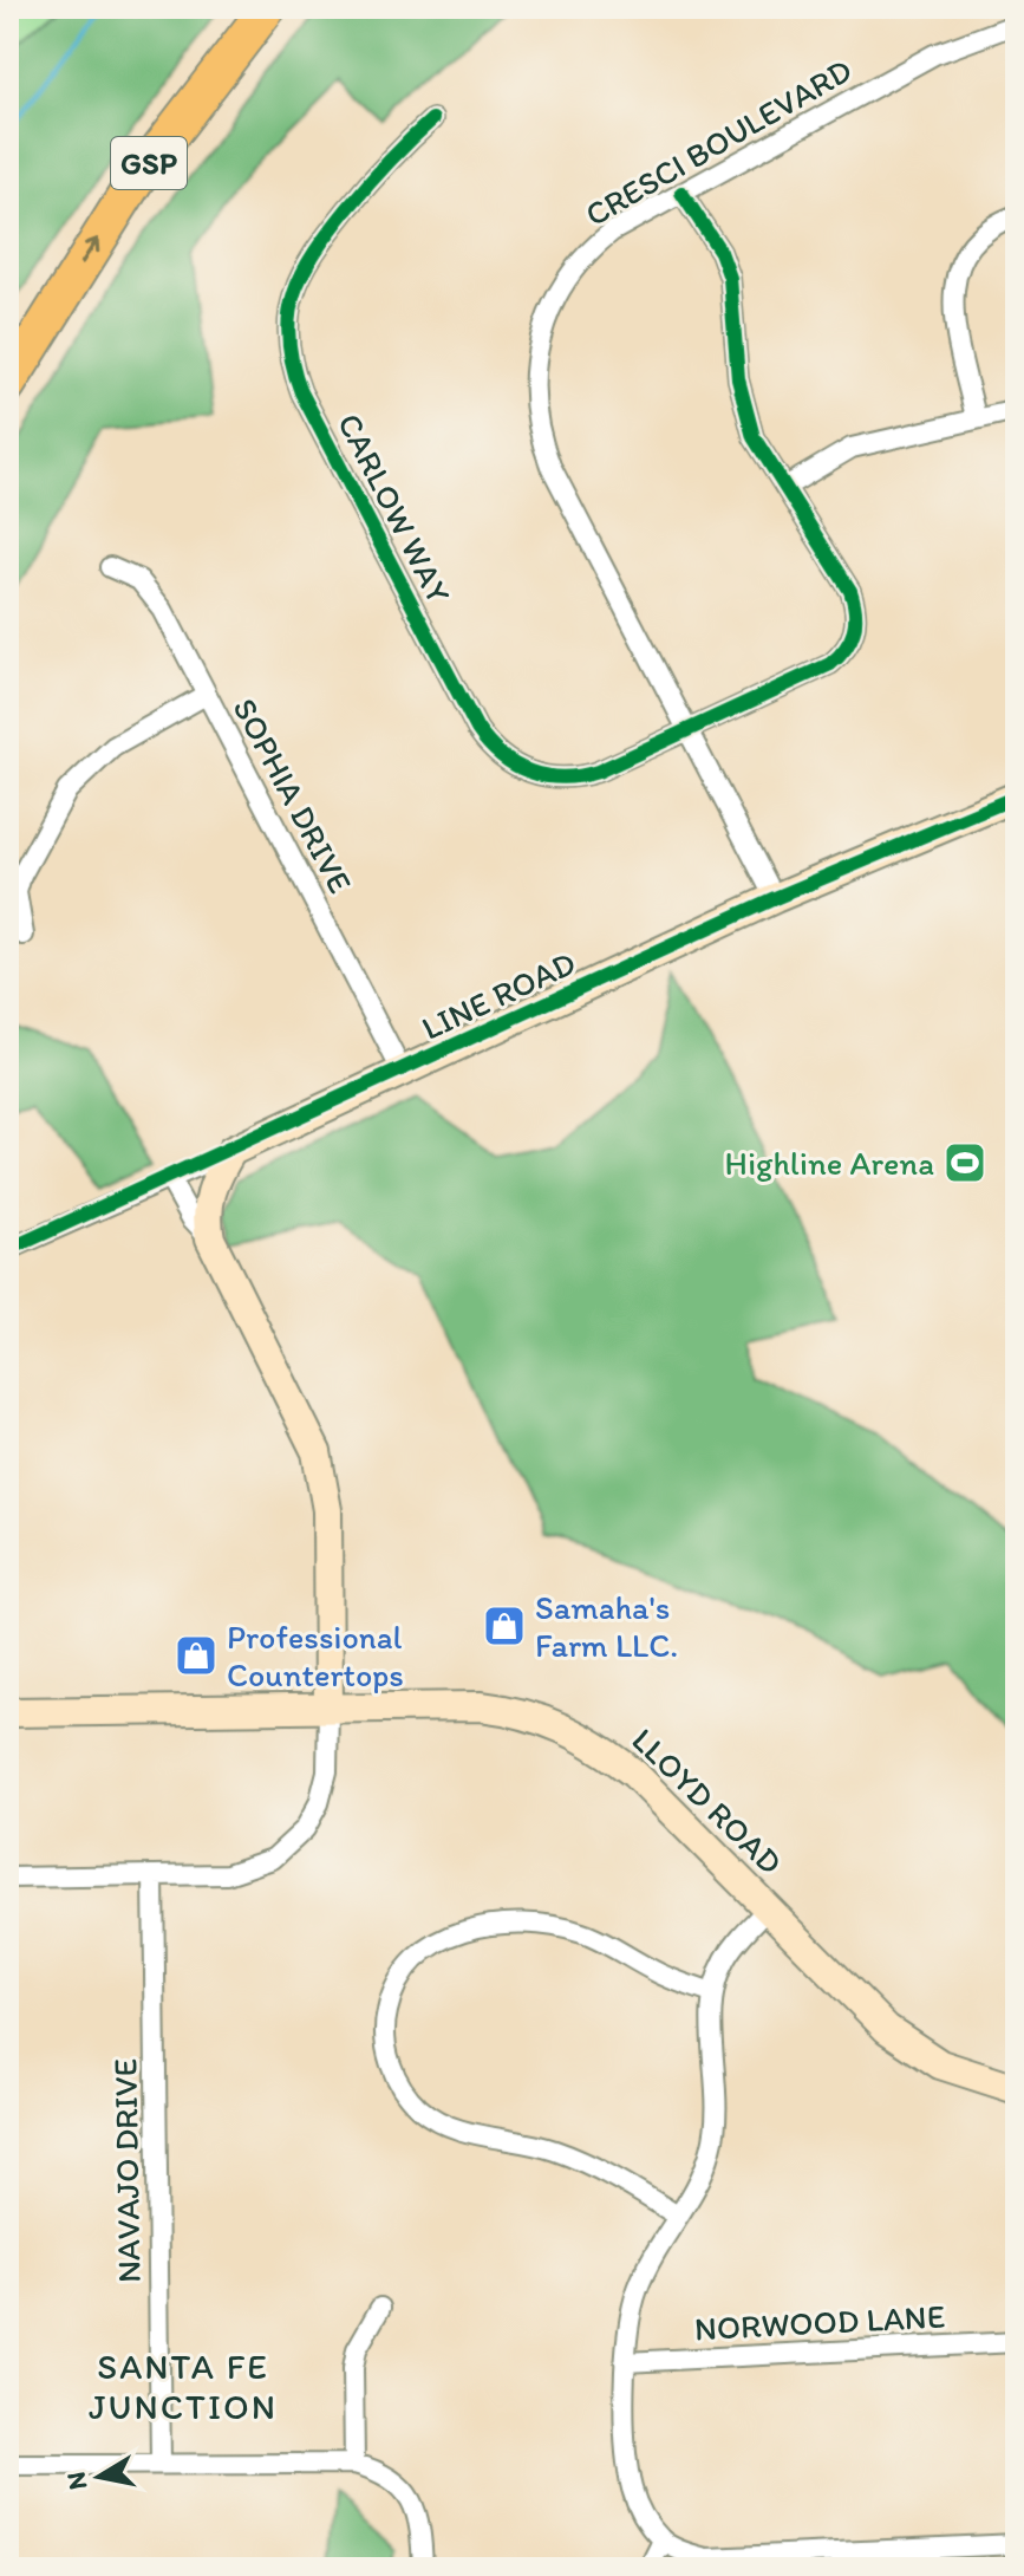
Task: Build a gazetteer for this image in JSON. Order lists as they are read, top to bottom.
{
  "streets": {
    "highway": ["GSP"],
    "street": [
      "CRESCI BOULEVARD",
      "CARLOW WAY",
      "SOPHIA DRIVE",
      "LINE ROAD",
      "LLOYD ROAD",
      "NAVAJO DRIVE",
      "NORWOOD LANE"
    ]
  },
  "crossings": [
    ["CRESCI BOULEVARD", "CARLOW WAY"],
    ["CRESCI BOULEVARD", "LINE ROAD"],
    ["SOPHIA DRIVE", "LINE ROAD"]
  ],
  "districts": ["SANTA FE JUNCTION"],
  "places": {
    "sports": ["Highline Arena"],
    "shop": ["Samaha's Farm LLC.", "Professional Countertops"]
  },
  "north": "left"
}
